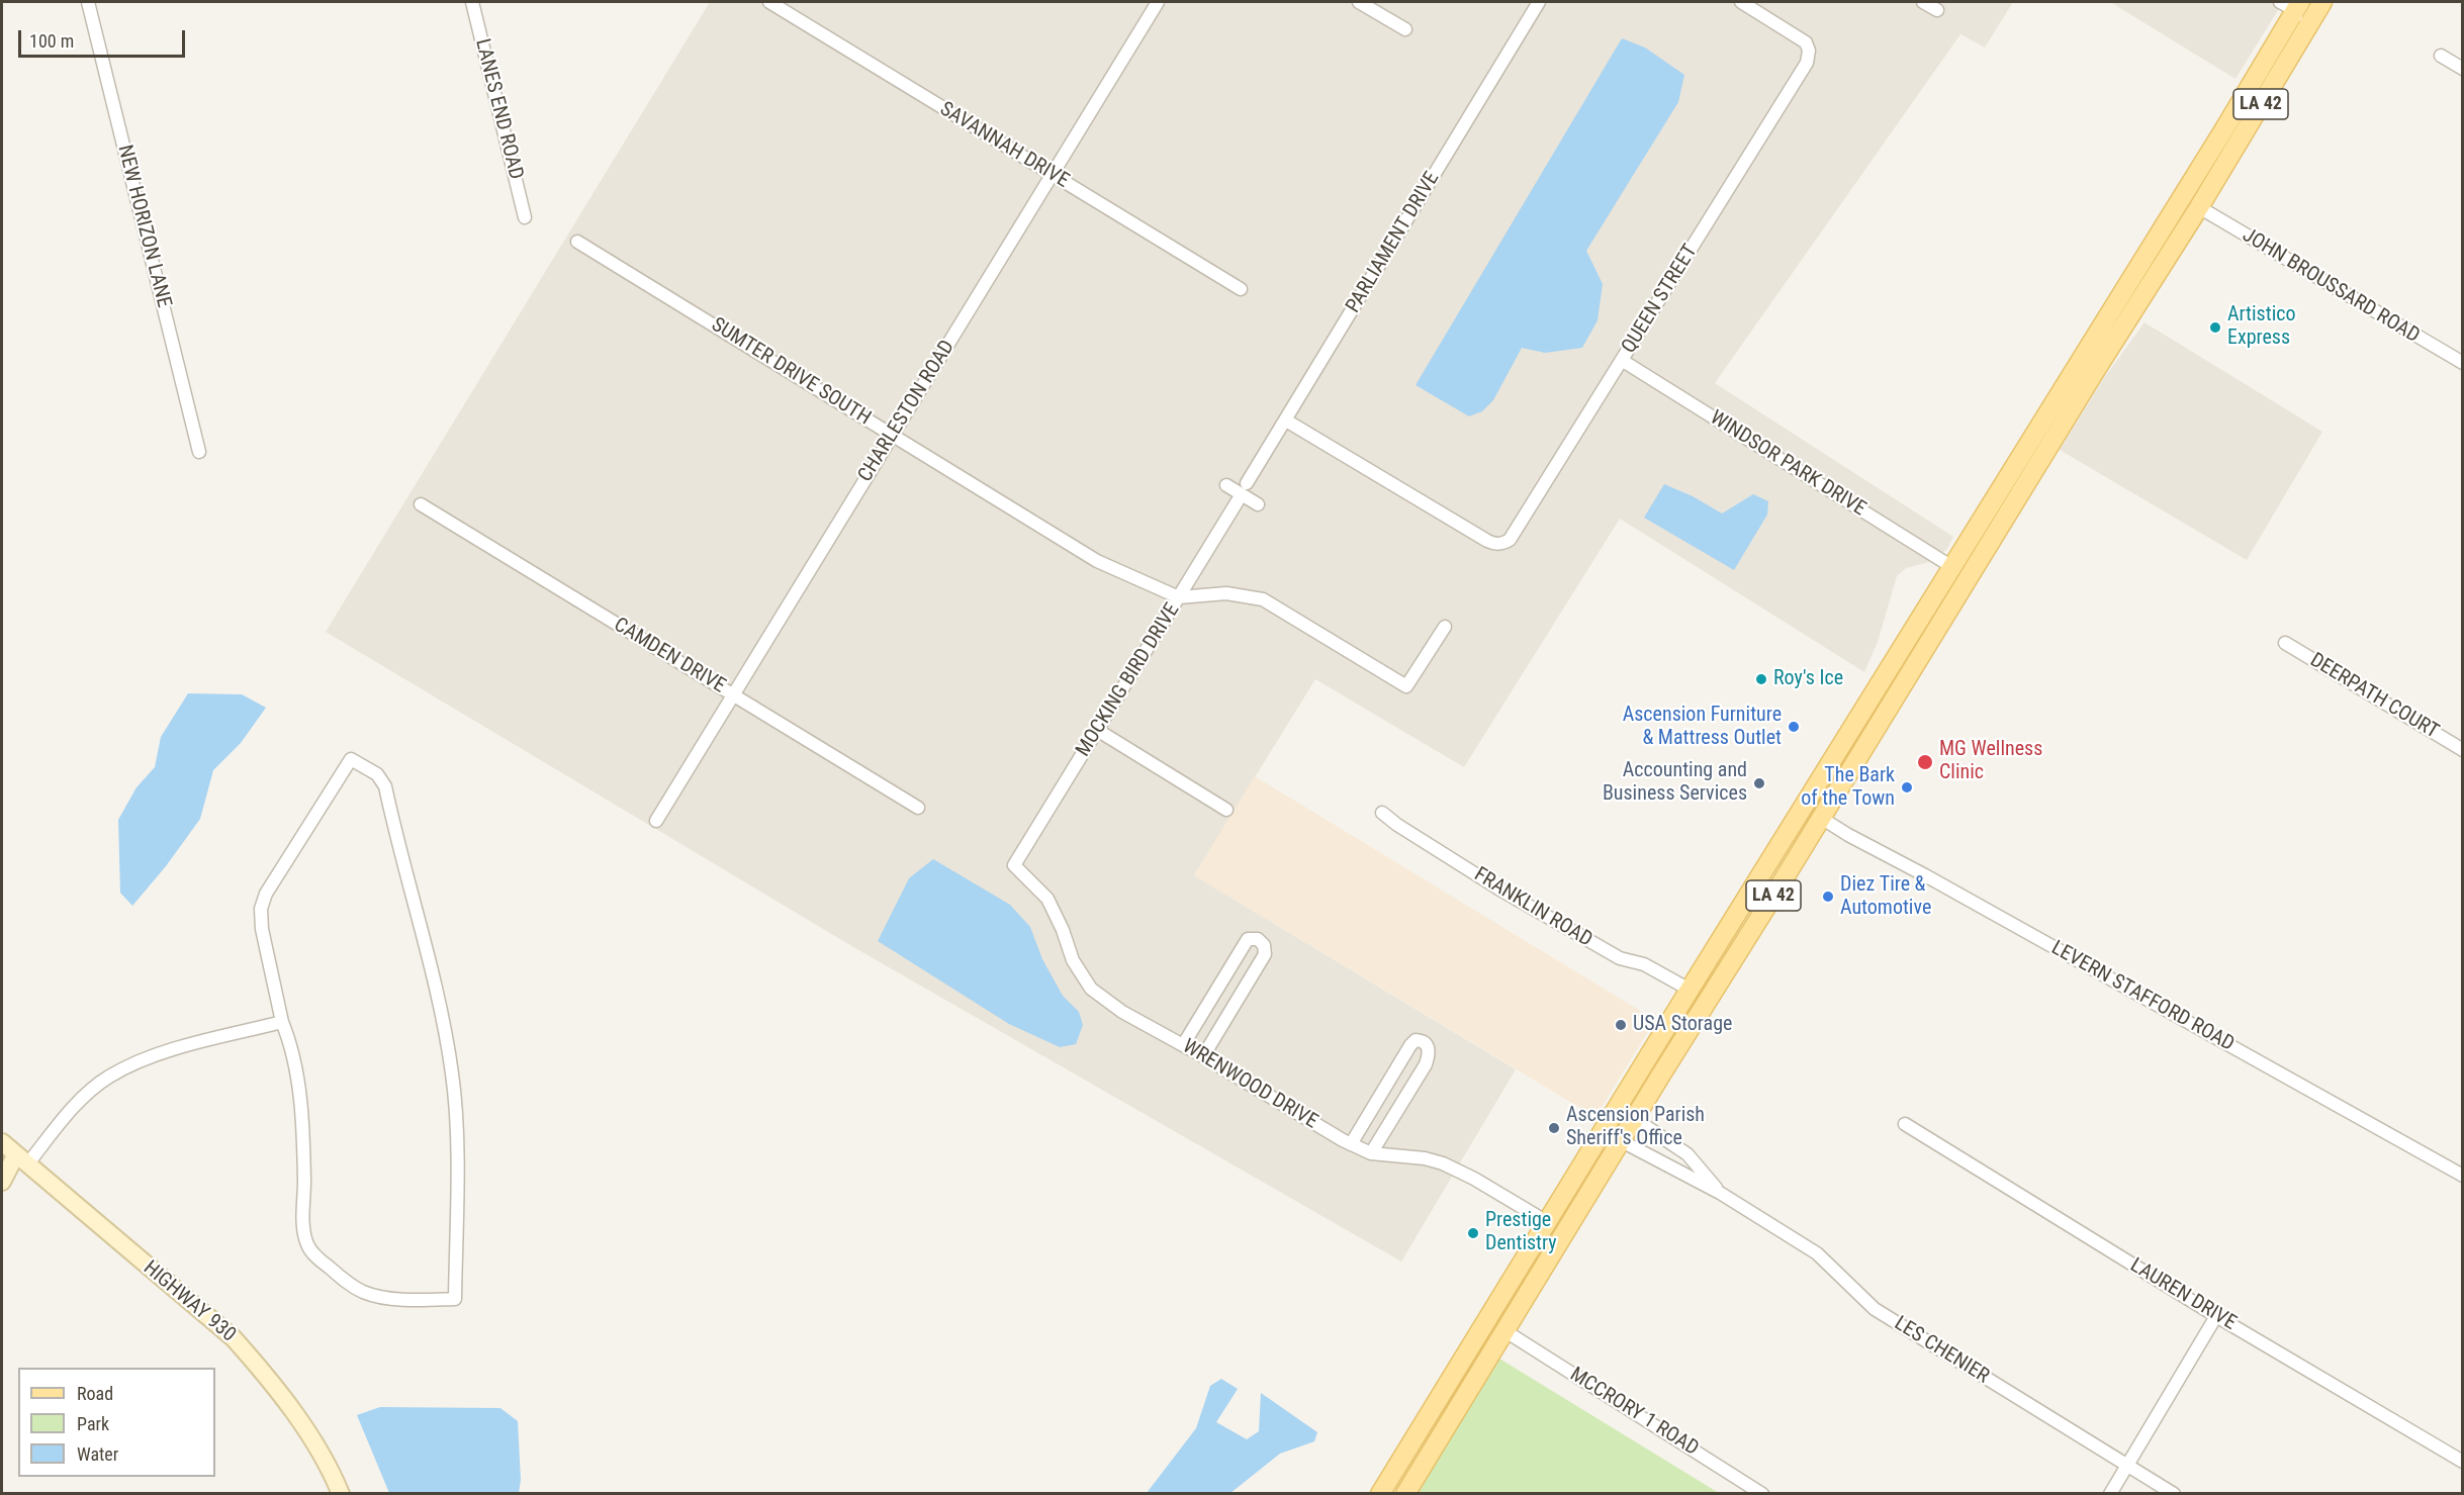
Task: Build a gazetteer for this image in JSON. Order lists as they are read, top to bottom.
{
  "streets": {
    "main road": ["LA 42"],
    "street": [
      "LANES END ROAD",
      "SAVANNAH DRIVE",
      "NEW HORIZON LANE",
      "PARLIAMENT DRIVE",
      "JOHN BROUSSARD ROAD",
      "QUEEN STREET",
      "SUMTER DRIVE SOUTH",
      "CHARLESTON ROAD",
      "WINDSOR PARK DRIVE",
      "CAMDEN DRIVE",
      "MOCKING BIRD DRIVE",
      "DEERPATH COURT",
      "FRANKLIN ROAD",
      "LEVERN STAFFORD ROAD",
      "WRENWOOD DRIVE",
      "LAUREN DRIVE",
      "HIGHWAY 930",
      "LES CHENIER",
      "MCCRORY 1 ROAD"
    ]
  },
  "crossings": [
    ["LA 42", "JOHN BROUSSARD ROAD"],
    ["LA 42", "WINDSOR PARK DRIVE"],
    ["LA 42", "FRANKLIN ROAD"],
    ["LA 42", "LEVERN STAFFORD ROAD"],
    ["LA 42", "WRENWOOD DRIVE"],
    ["LA 42", "LES CHENIER"],
    ["LA 42", "MCCRORY 1 ROAD"],
    ["SAVANNAH DRIVE", "CHARLESTON ROAD"],
    ["PARLIAMENT DRIVE", "QUEEN STREET"],
    ["PARLIAMENT DRIVE", "MOCKING BIRD DRIVE"],
    ["QUEEN STREET", "WINDSOR PARK DRIVE"],
    ["SUMTER DRIVE SOUTH", "CHARLESTON ROAD"],
    ["SUMTER DRIVE SOUTH", "MOCKING BIRD DRIVE"],
    ["CHARLESTON ROAD", "CAMDEN DRIVE"],
    ["MOCKING BIRD DRIVE", "WRENWOOD DRIVE"]
  ],
  "places": [
    "Artistico Express",
    "Roy's Ice",
    "Ascension Furniture & Mattress Outlet",
    "MG Wellness Clinic",
    "Accounting and Business Services",
    "The Bark of the Town",
    "Diez Tire & Automotive",
    "USA Storage",
    "Ascension Parish Sheriff's Office",
    "Prestige Dentistry"
  ],
  "legend": ["Road", "Park", "Water"],
  "scale_bar": "100 m"
}
